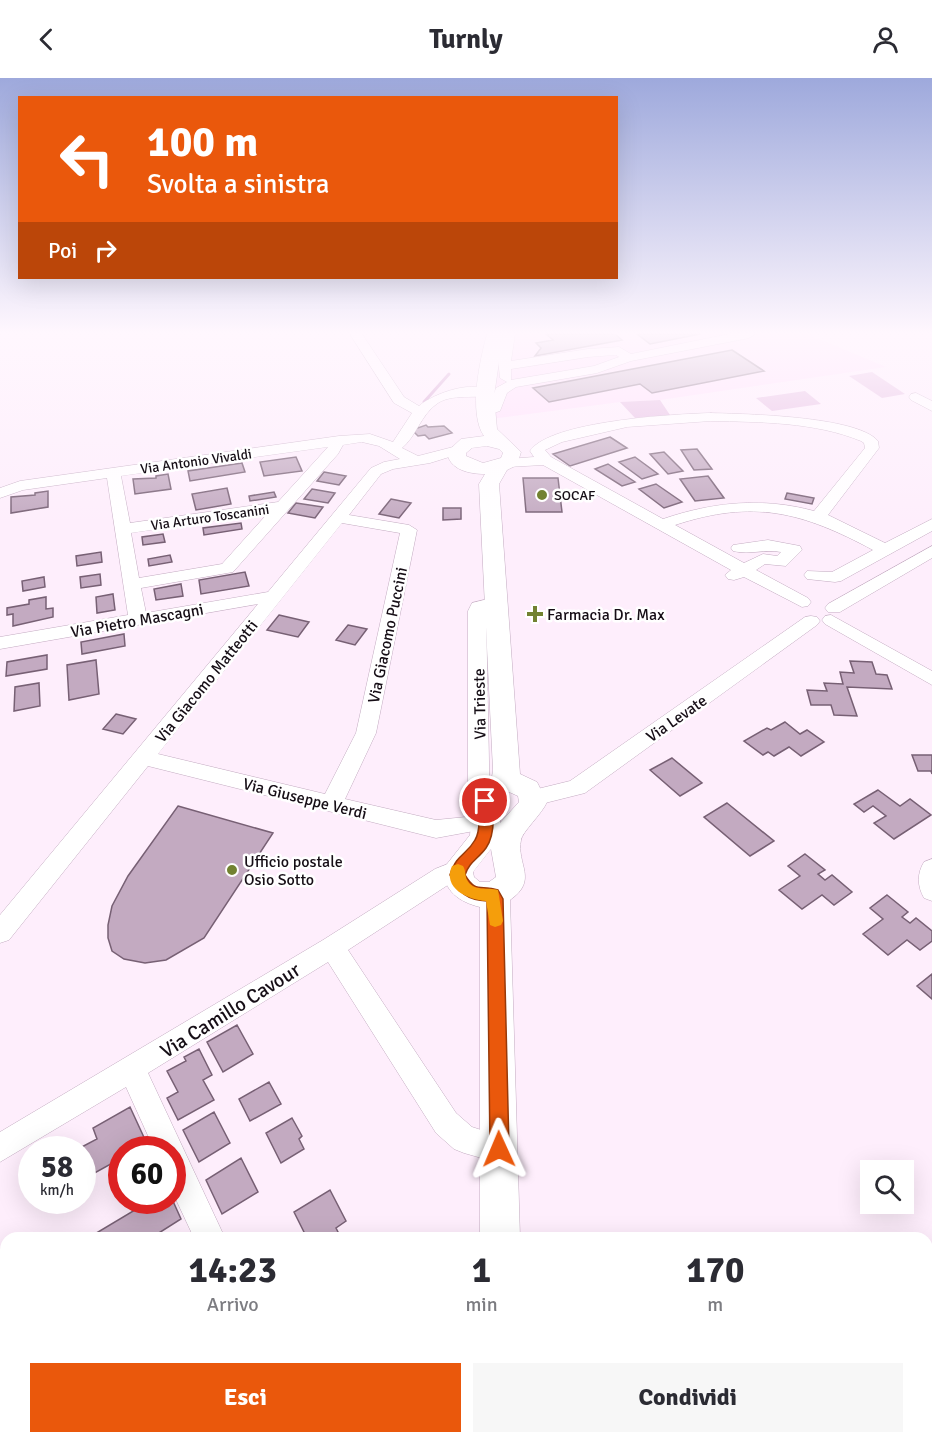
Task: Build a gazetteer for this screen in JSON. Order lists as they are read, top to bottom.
{
  "streets": {
    "main road": ["Via Trieste"],
    "street": [
      "Via Antonio Vivaldi",
      "Via Arturo Toscanini",
      "Via Pietro Mascagni",
      "Via Giacomo Puccini",
      "Via Giacomo Matteotti",
      "Via Levate",
      "Via Giuseppe Verdi",
      "Via Camillo Cavour"
    ]
  },
  "crossings": [
    ["Via Antonio Vivaldi", "Via Arturo Toscanini"],
    ["Via Pietro Mascagni", "Via Giacomo Matteotti"],
    ["Via Giacomo Puccini", "Via Giacomo Matteotti"],
    ["Via Giacomo Puccini", "Via Giuseppe Verdi"],
    ["Via Giacomo Matteotti", "Via Giuseppe Verdi"],
    ["Via Trieste", "Via Giuseppe Verdi"]
  ],
  "places": {
    "other": ["SOCAF", "Ufficio postale Osio Sotto"],
    "health": ["Farmacia Dr. Max"]
  },
  "page": {
    "header": "Turnly",
    "turn": ["100 m", "Svolta a sinistra"],
    "then": "Poi",
    "speed": "58 km/h",
    "limit": "60",
    "eta": [
      "14:23",
      "Arrivo",
      "1",
      "min",
      "170",
      "m"
    ],
    "buttons": ["Esci", "Condividi"]
  }
}
